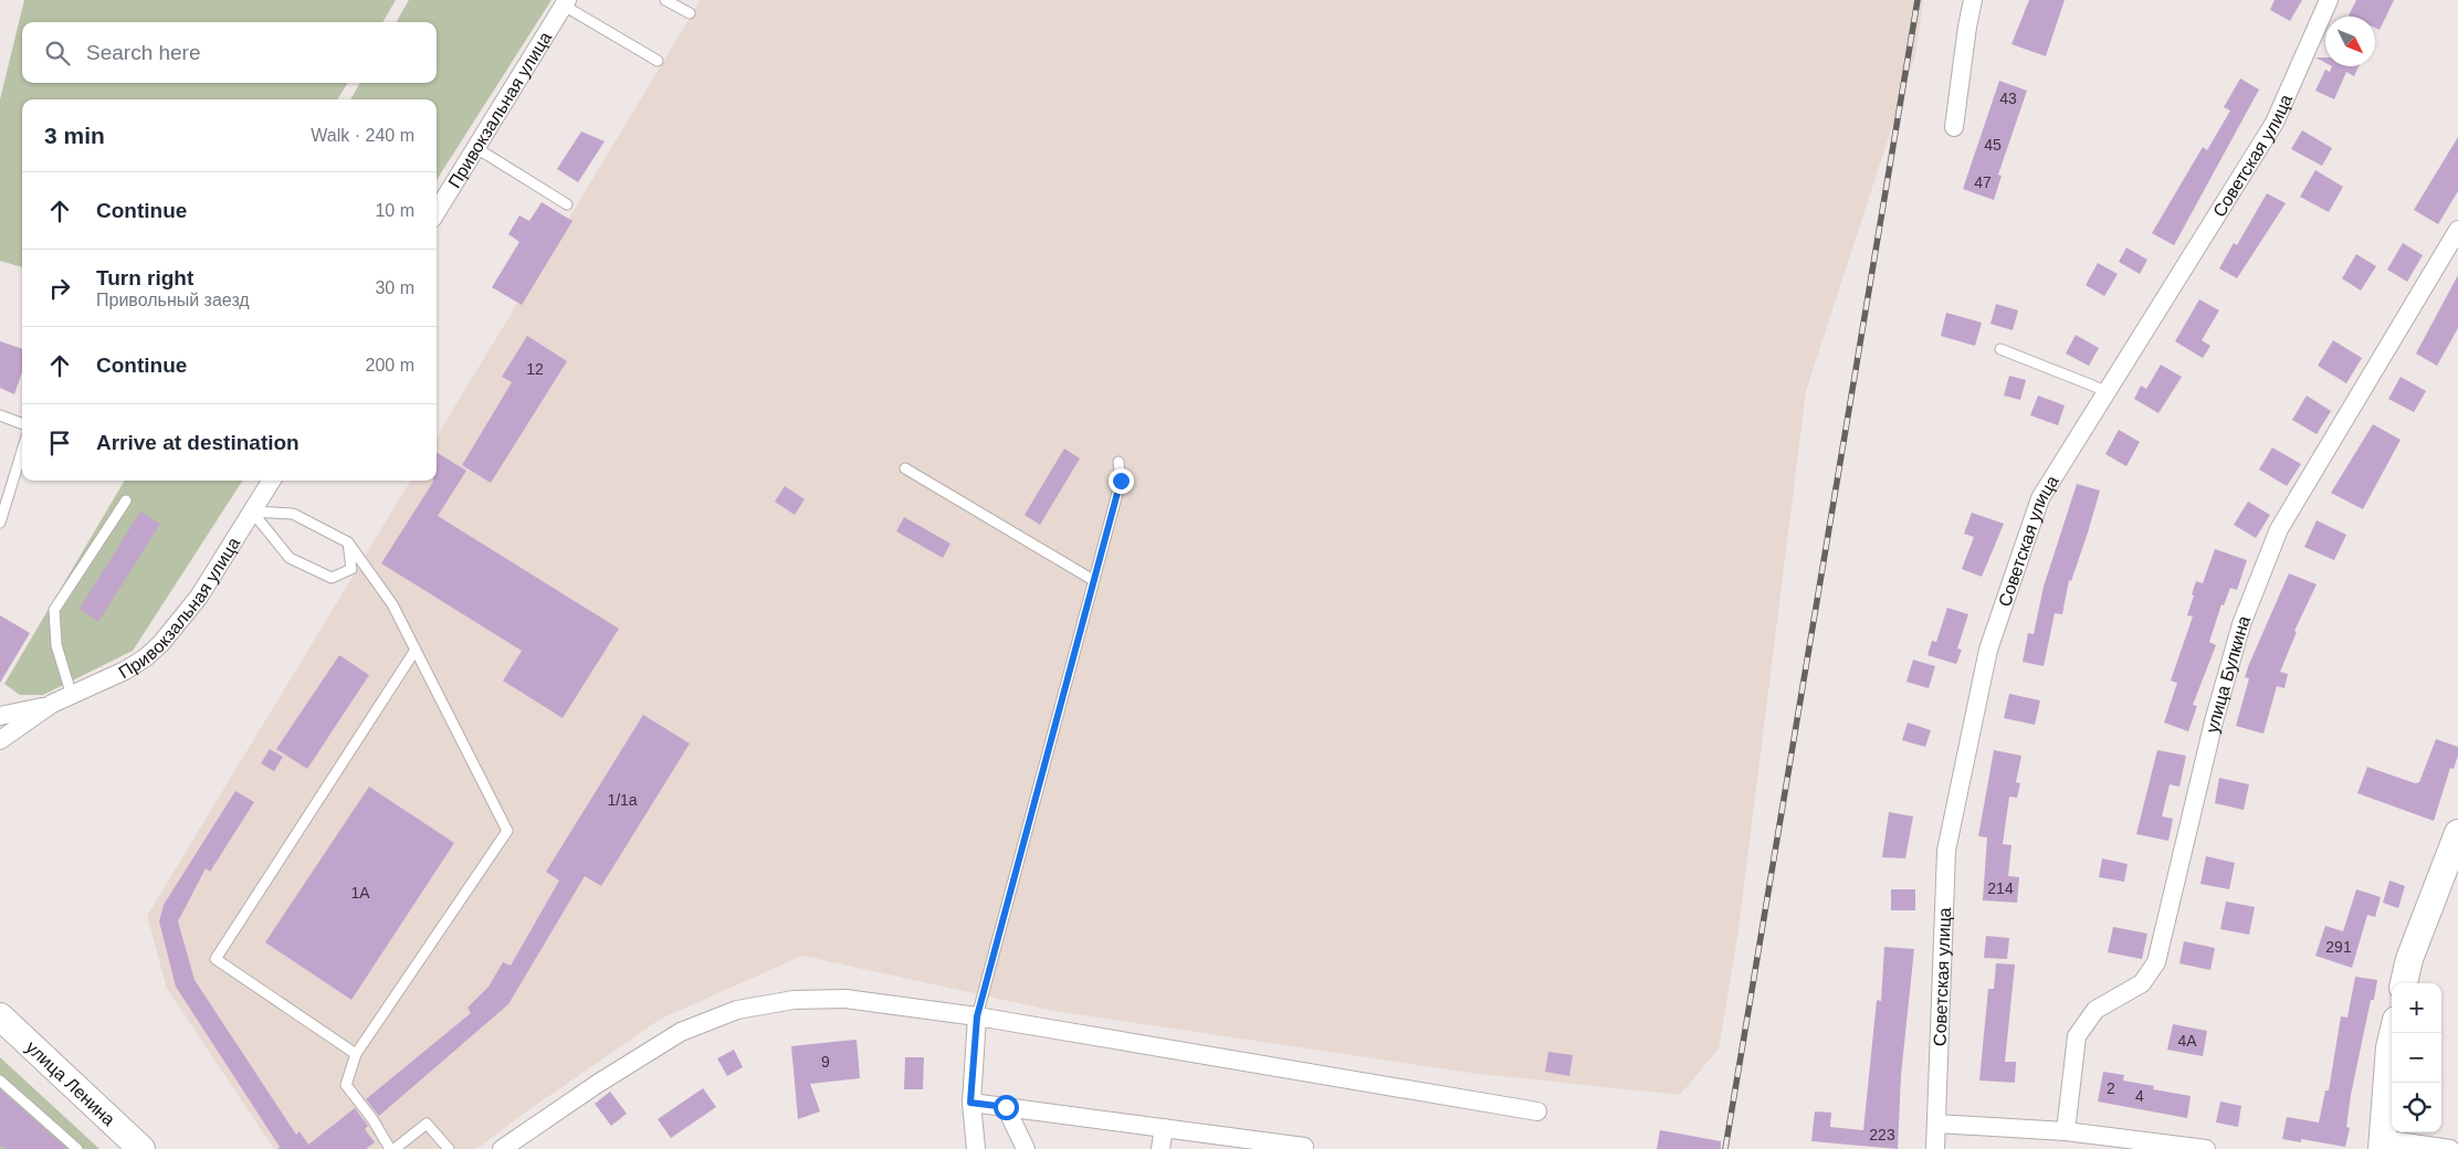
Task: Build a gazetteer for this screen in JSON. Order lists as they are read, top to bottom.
{
  "streets": {
    "main road": ["улица Ленина"],
    "street": ["Привокзальная улица", "Советская улица", "улица Булкина"]
  },
  "house_numbers": [
    "43",
    "45",
    "47",
    "12",
    "1/1а",
    "214",
    "1А",
    "291",
    "4А",
    "9",
    "2",
    "4",
    "223"
  ],
  "north": "bottom right",
  "page": {
    "search": "Search here",
    "heading": ["3 min", "Walk · 240 m"],
    "list": [
      ["Continue", "10 m"],
      ["Turn right", "Привольный заезд", "30 m"],
      ["Continue", "200 m"],
      "Arrive at destination"
    ],
    "map_buttons": ["+", "−"]
  }
}
